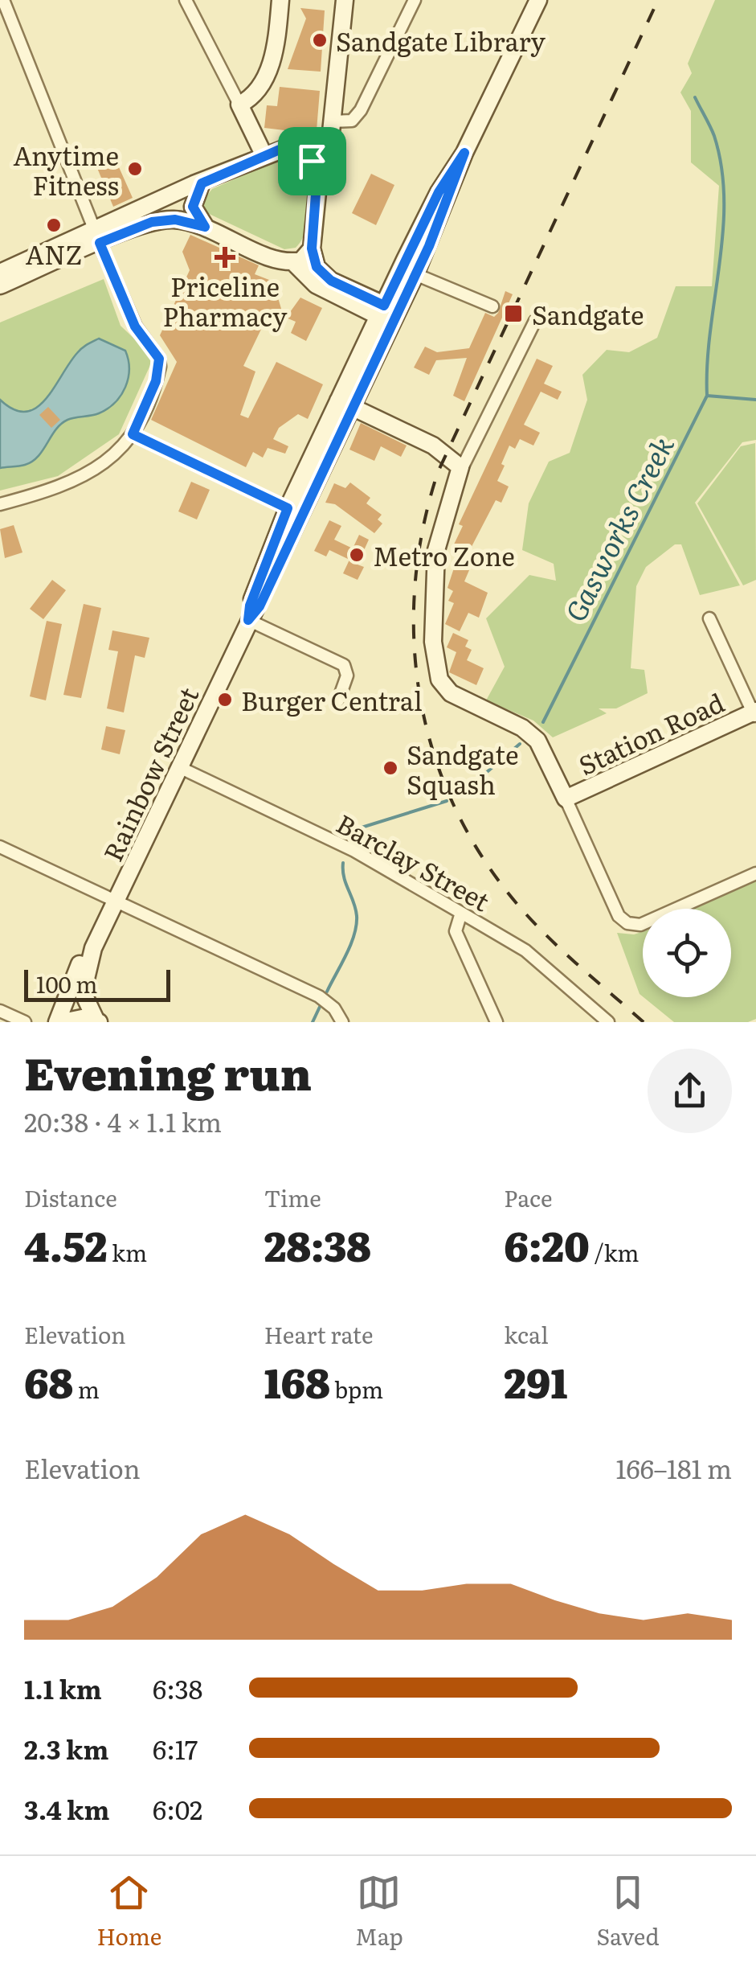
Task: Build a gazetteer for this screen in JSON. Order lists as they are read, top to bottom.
{
  "streets": {
    "main road": ["Station Road", "Rainbow Street"],
    "street": ["Barclay Street"]
  },
  "crossings": [
    ["Rainbow Street", "Barclay Street"]
  ],
  "water": ["Gasworks Creek"],
  "places": {
    "other": [
      "Sandgate Library",
      "Anytime Fitness",
      "ANZ",
      "Metro Zone",
      "Burger Central",
      "Sandgate Squash"
    ],
    "health": ["Priceline Pharmacy"],
    "transit": ["Sandgate"]
  },
  "scale_bar": "100 m",
  "page": {
    "scale": "100 m",
    "heading": ["Evening run", "20:38 · 4 × 1.1 km"],
    "stats": [
      ["Distance", "4.52 km"],
      ["Time", "28:38"],
      ["Pace", "6:20 /km"],
      ["Elevation", "68 m"],
      ["Heart rate", "168 bpm"],
      ["kcal", "291"]
    ],
    "chart": ["Elevation", "166–181 m"],
    "list": [
      {
        "name": "1.1 km",
        "note": "6:38"
      },
      {
        "name": "2.3 km",
        "note": "6:17"
      },
      {
        "name": "3.4 km",
        "note": "6:02"
      }
    ],
    "tabs": ["Home", "Map", "Saved"]
  }
}
